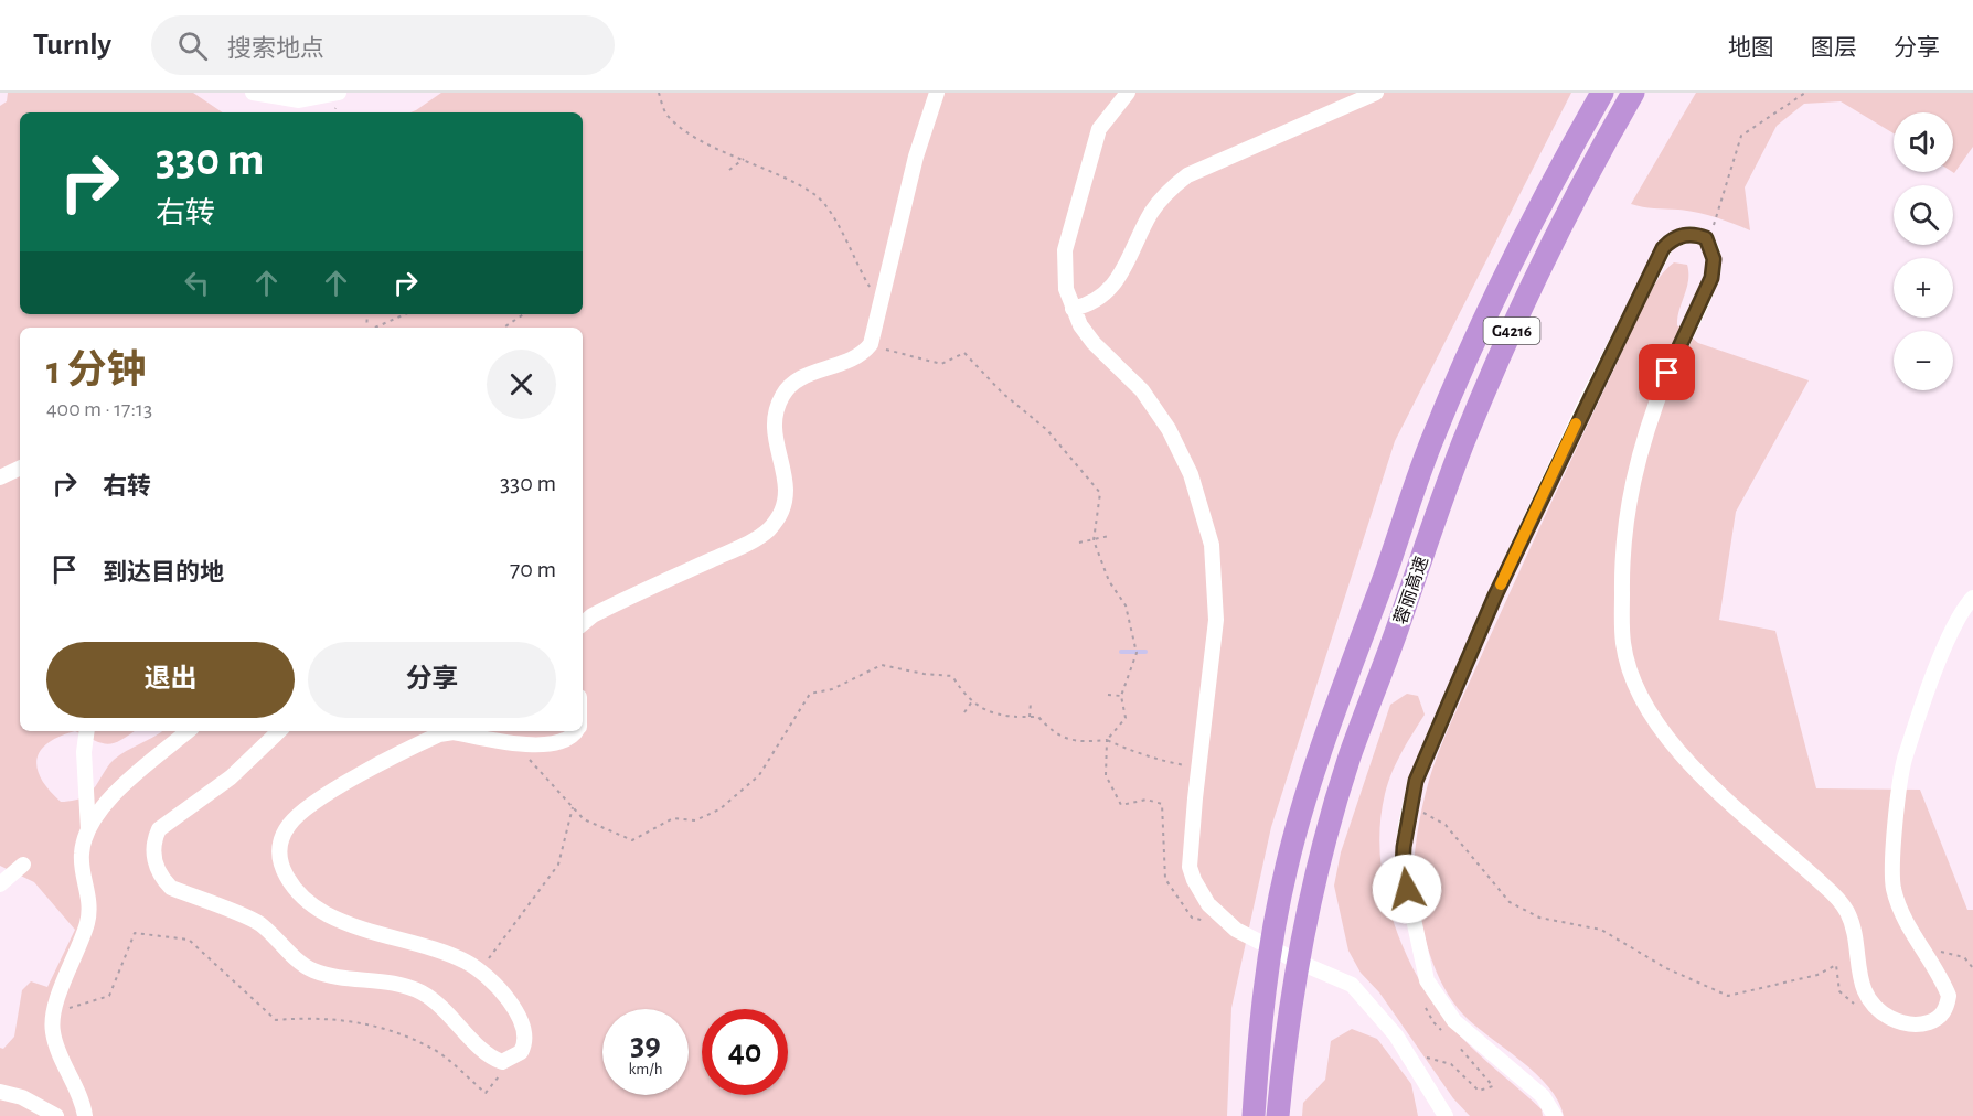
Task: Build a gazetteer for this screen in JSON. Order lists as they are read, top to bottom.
{
  "streets": {
    "highway": ["G4216", "蓉丽高速"]
  },
  "page": {
    "header": "Turnly",
    "search": "搜索地点",
    "nav": ["地图", "图层", "分享"],
    "map_buttons": ["+", "−"],
    "turn": ["330 m", "右转"],
    "heading": ["1 分钟", "400 m · 17:13"],
    "list": [
      {
        "name": "右转",
        "value": "330 m"
      },
      {
        "name": "到达目的地",
        "value": "70 m"
      }
    ],
    "buttons": ["退出", "分享"],
    "speed": "39 km/h",
    "limit": "40"
  }
}
